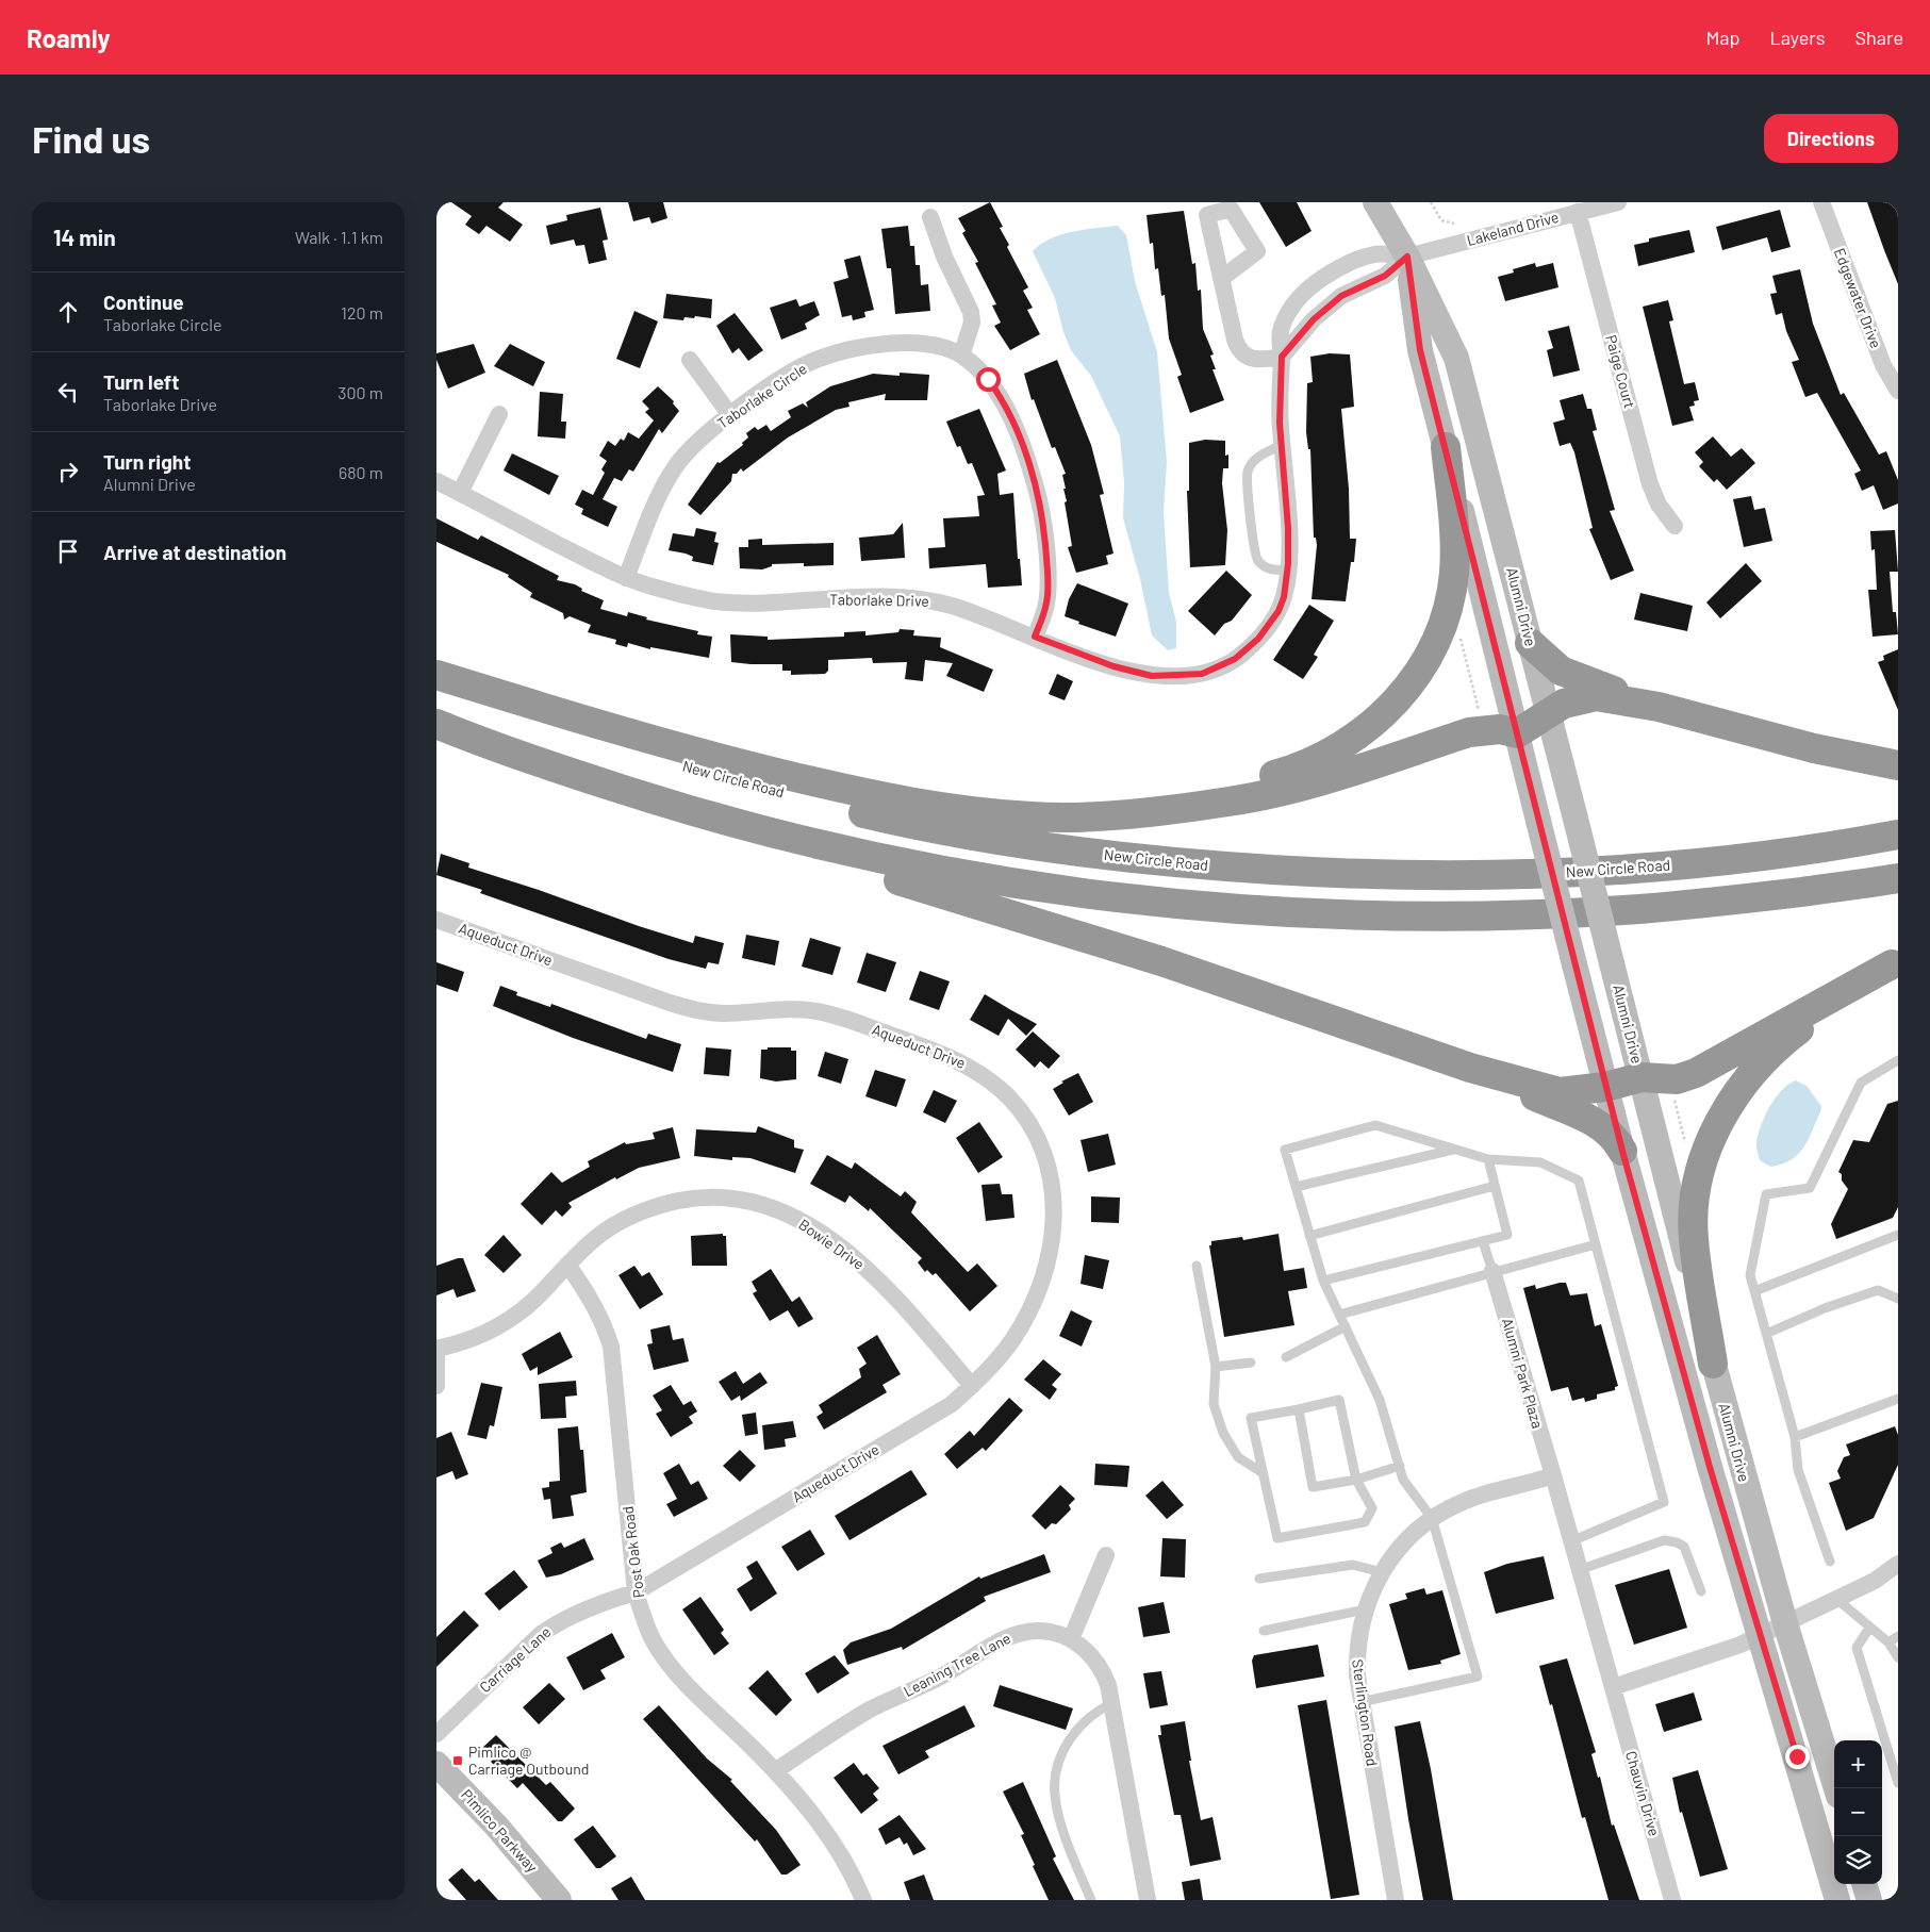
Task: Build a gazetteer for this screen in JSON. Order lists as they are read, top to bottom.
{
  "streets": {
    "highway": ["New Circle Road"],
    "main road": ["Alumni Drive", "Pimlico Parkway"],
    "street": [
      "Lakeland Drive",
      "Edgewater Drive",
      "Paige Court",
      "Taborlake Circle",
      "Taborlake Drive",
      "Aqueduct Drive",
      "Bowie Drive",
      "Alumni Park Plaza",
      "Post Oak Road",
      "Carriage Lane",
      "Leaning Tree Lane",
      "Sterlington Road",
      "Chauvin Drive"
    ]
  },
  "crossings": [
    ["Lakeland Drive", "Paige Court"],
    ["Lakeland Drive", "Taborlake Drive"],
    ["Lakeland Drive", "Alumni Drive"],
    ["Taborlake Circle", "Taborlake Drive"],
    ["Taborlake Drive", "Alumni Drive"],
    ["Aqueduct Drive", "Bowie Drive"],
    ["Aqueduct Drive", "Post Oak Road"],
    ["Aqueduct Drive", "Carriage Lane"],
    ["Bowie Drive", "Post Oak Road"],
    ["Alumni Park Plaza", "Sterlington Road"],
    ["Alumni Park Plaza", "Chauvin Drive"],
    ["Post Oak Road", "Carriage Lane"],
    ["Post Oak Road", "Leaning Tree Lane"],
    ["Sterlington Road", "Chauvin Drive"]
  ],
  "places": {
    "transit": ["Pimlico @ Carriage Outbound"]
  },
  "page": {
    "header": "Roamly",
    "nav": ["Map", "Layers", "Share"],
    "buttons": "Directions",
    "title": "Find us",
    "heading": ["14 min", "Walk · 1.1 km"],
    "list": [
      ["Continue", "Taborlake Circle", "120 m"],
      ["Turn left", "Taborlake Drive", "300 m"],
      ["Turn right", "Alumni Drive", "680 m"],
      "Arrive at destination"
    ],
    "map_buttons": ["+", "−"]
  }
}
